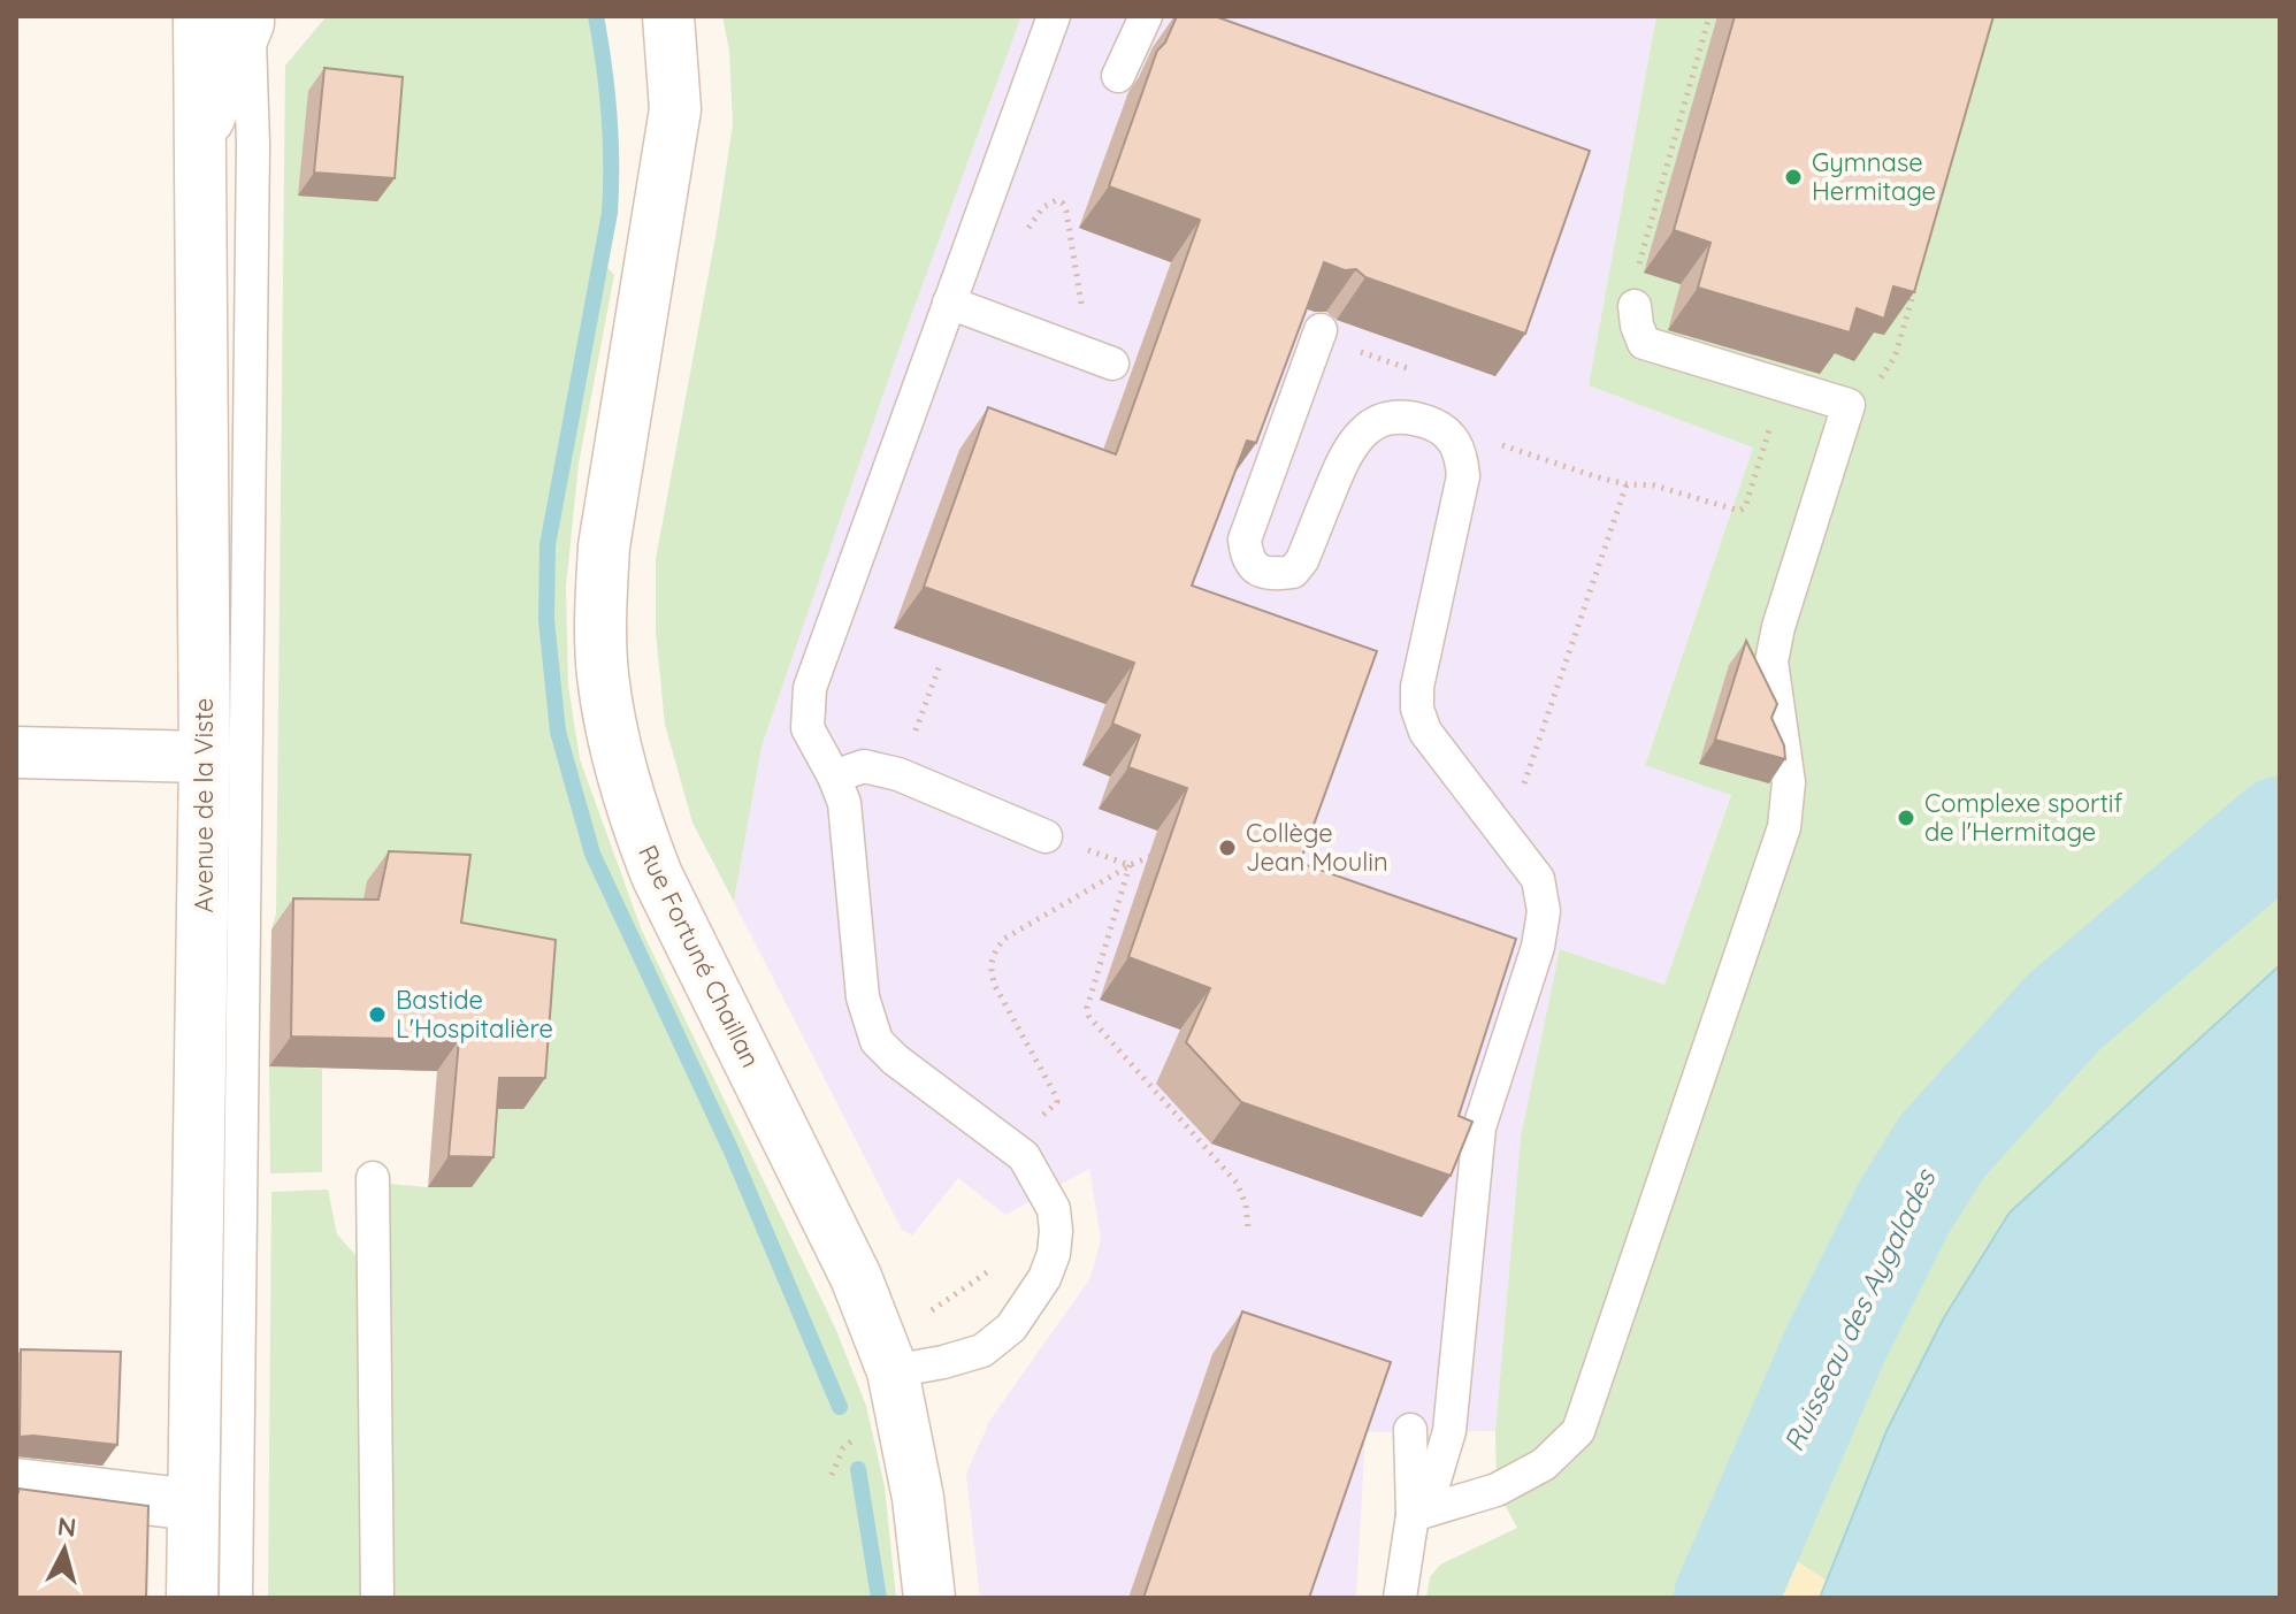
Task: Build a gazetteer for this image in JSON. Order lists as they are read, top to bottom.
{
  "streets": {
    "street": ["Avenue de la Viste", "Rue Fortuné Chaillan"]
  },
  "water": ["Ruisseau des Aygalades"],
  "places": [
    "Gymnase Hermitage",
    "Complexe sportif de l'Hermitage",
    "Collège Jean Moulin",
    "Bastide L'Hospitalière"
  ],
  "north": "top"
}
